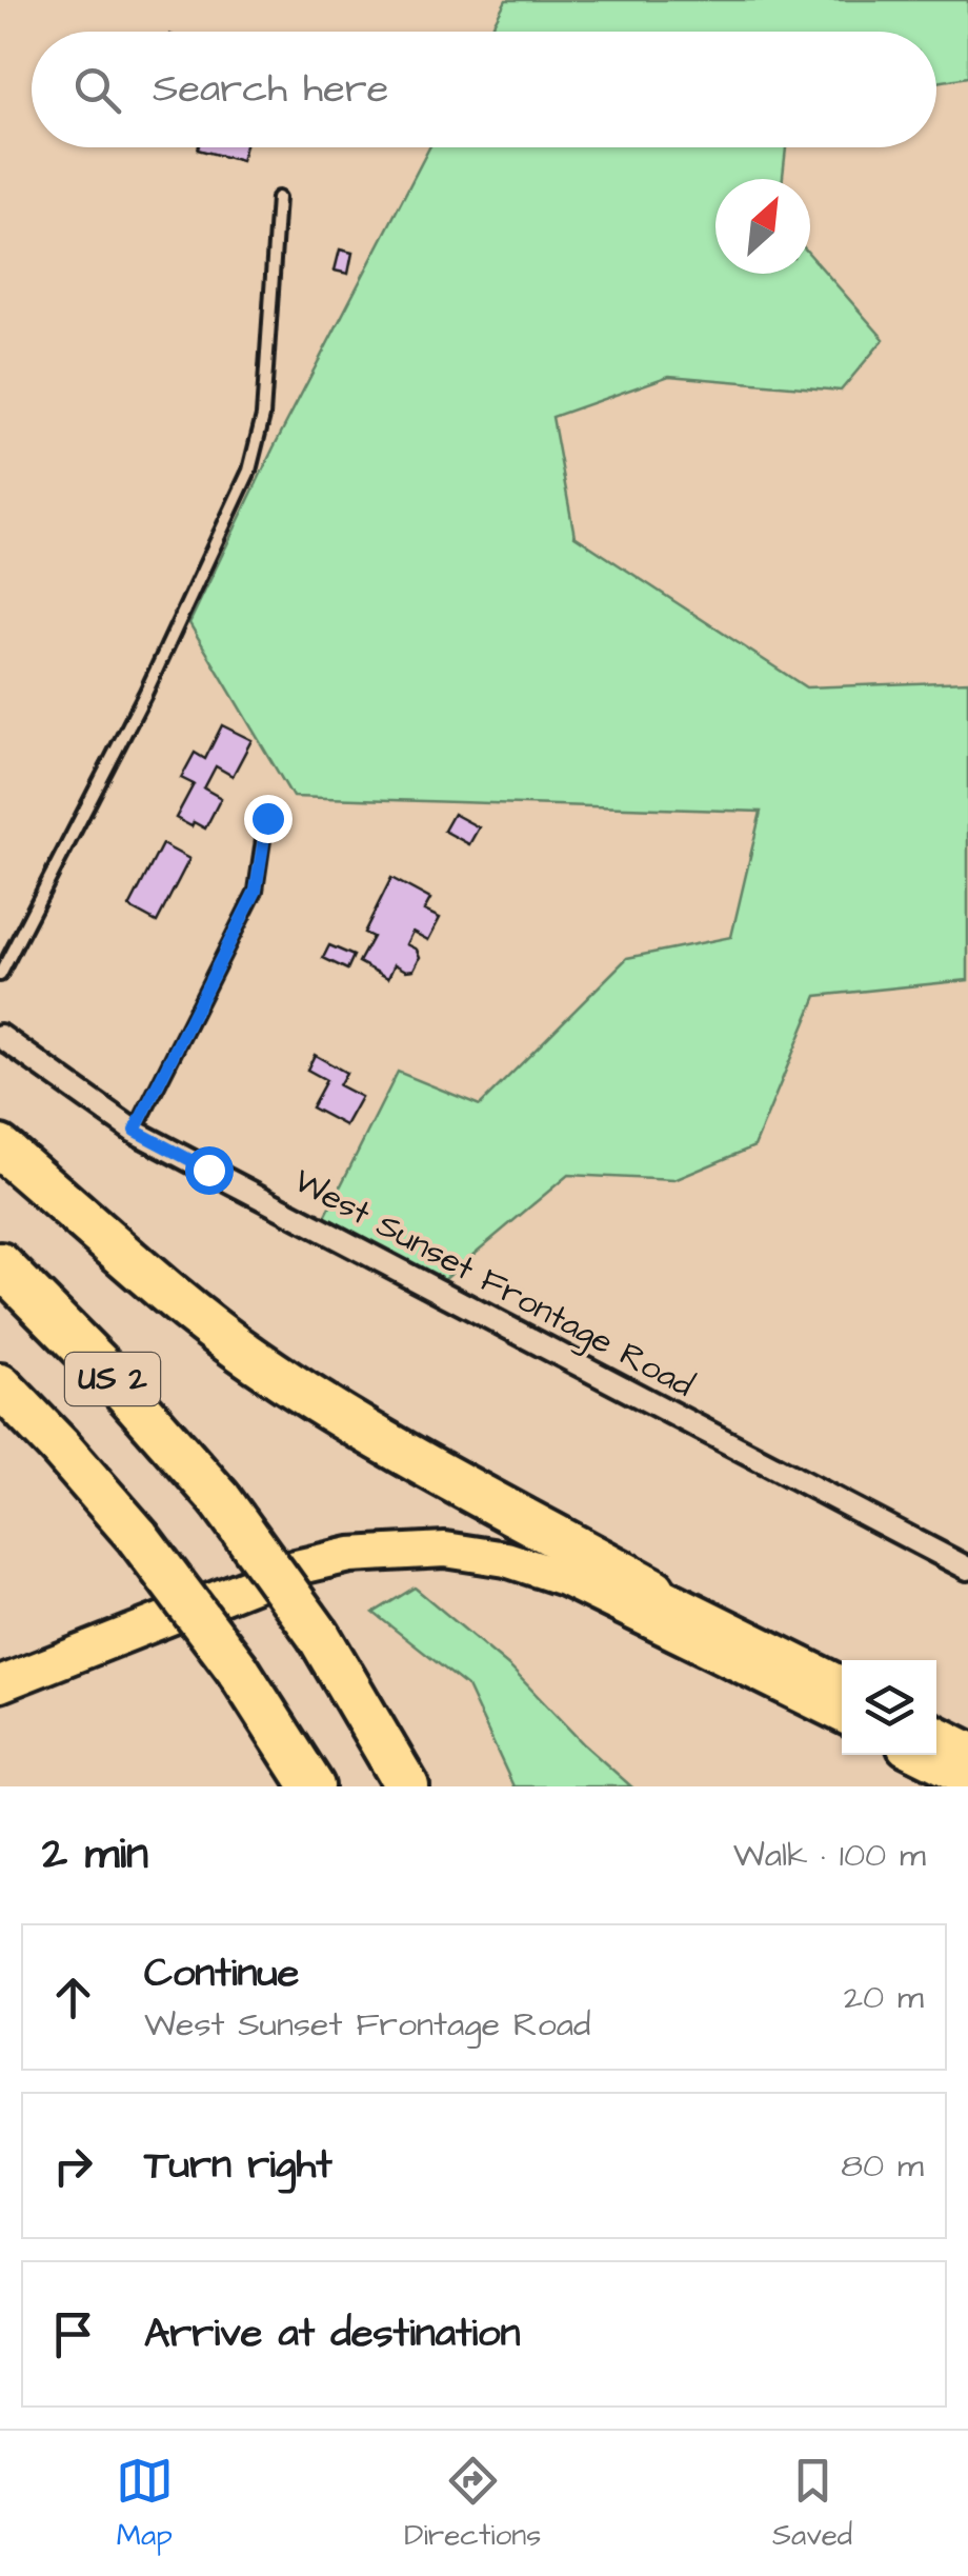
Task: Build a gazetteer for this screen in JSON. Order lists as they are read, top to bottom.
{
  "streets": {
    "highway": ["US 2"],
    "street": ["West Sunset Frontage Road"]
  },
  "north": "top right",
  "page": {
    "search": "Search here",
    "heading": ["2 min", "Walk · 100 m"],
    "list": [
      ["Continue", "West Sunset Frontage Road", "20 m"],
      ["Turn right", "80 m"],
      "Arrive at destination"
    ],
    "nav": ["Map", "Directions", "Saved"]
  }
}
